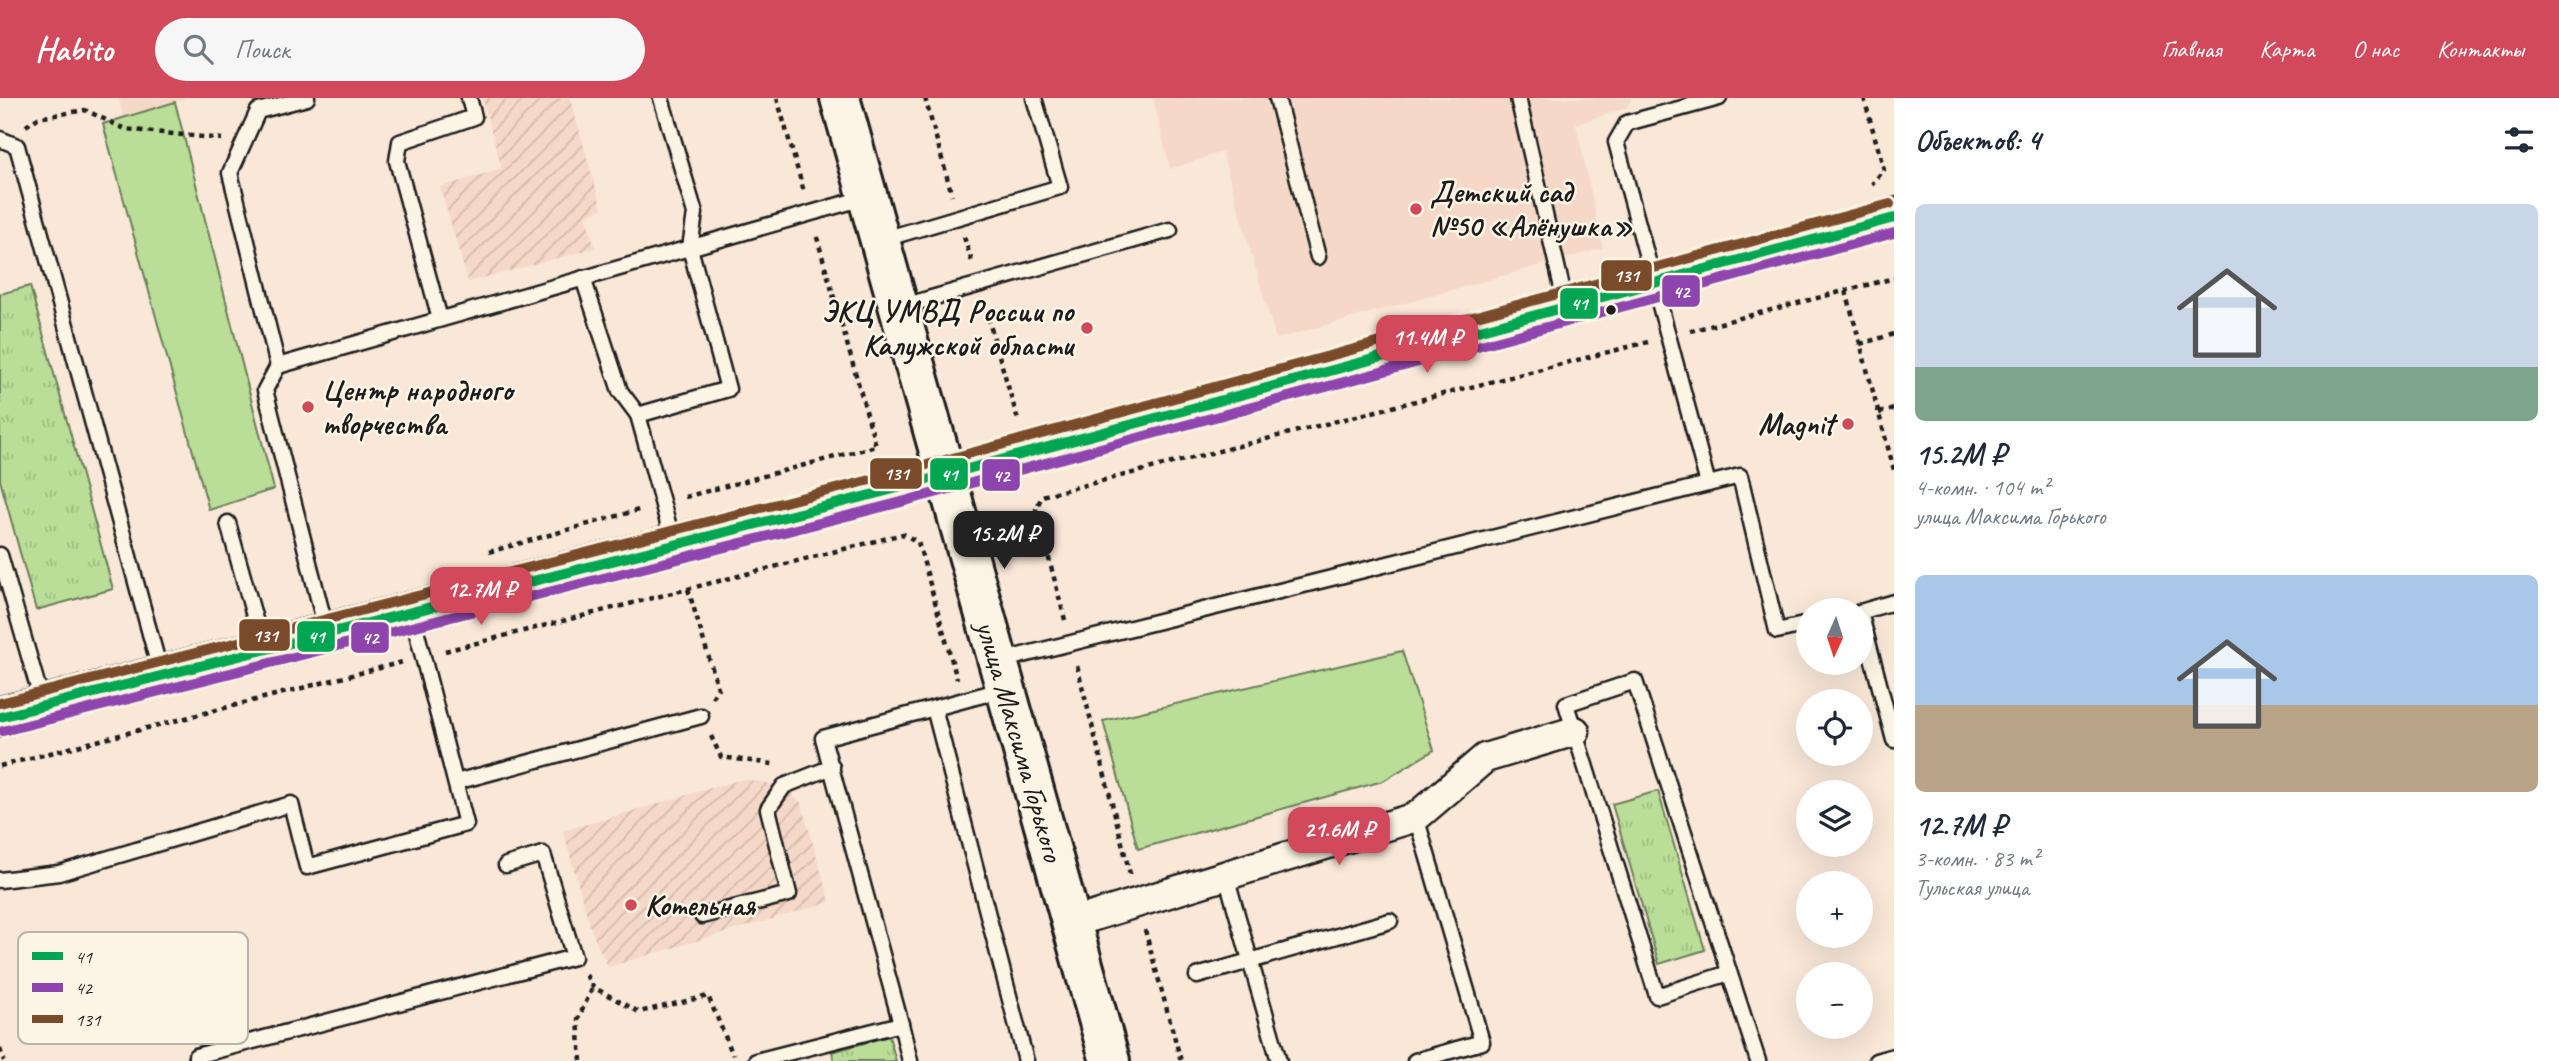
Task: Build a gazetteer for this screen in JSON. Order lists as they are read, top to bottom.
{
  "streets": {
    "main road": ["улица Максима Горького"]
  },
  "places": [
    "Детский сад №50 «Алёнушка»",
    "ЭКЦ УМВД России по Калужской области",
    "Центр народного творчества",
    "Magnit",
    "Котельная"
  ],
  "lines": ["transit line 131", "transit line 41", "transit line 42"],
  "legend": ["41", "42", "131"],
  "north": "bottom",
  "page": {
    "header": "Habito",
    "search": "Поиск",
    "nav": [
      "Главная",
      "Карта",
      "О нас",
      "Контакты"
    ],
    "heading": "Объектов: 4",
    "list": [
      {
        "name": "15.2M ₽",
        "note": "4-комн. · 104 m² · улица Максима Горького"
      },
      {
        "name": "12.7M ₽",
        "note": "3-комн. · 83 m² · Тульская улица"
      }
    ],
    "price": [
      "11.4M ₽",
      "15.2M ₽",
      "12.7M ₽",
      "21.6M ₽"
    ],
    "map_buttons": ["+", "−"]
  }
}
